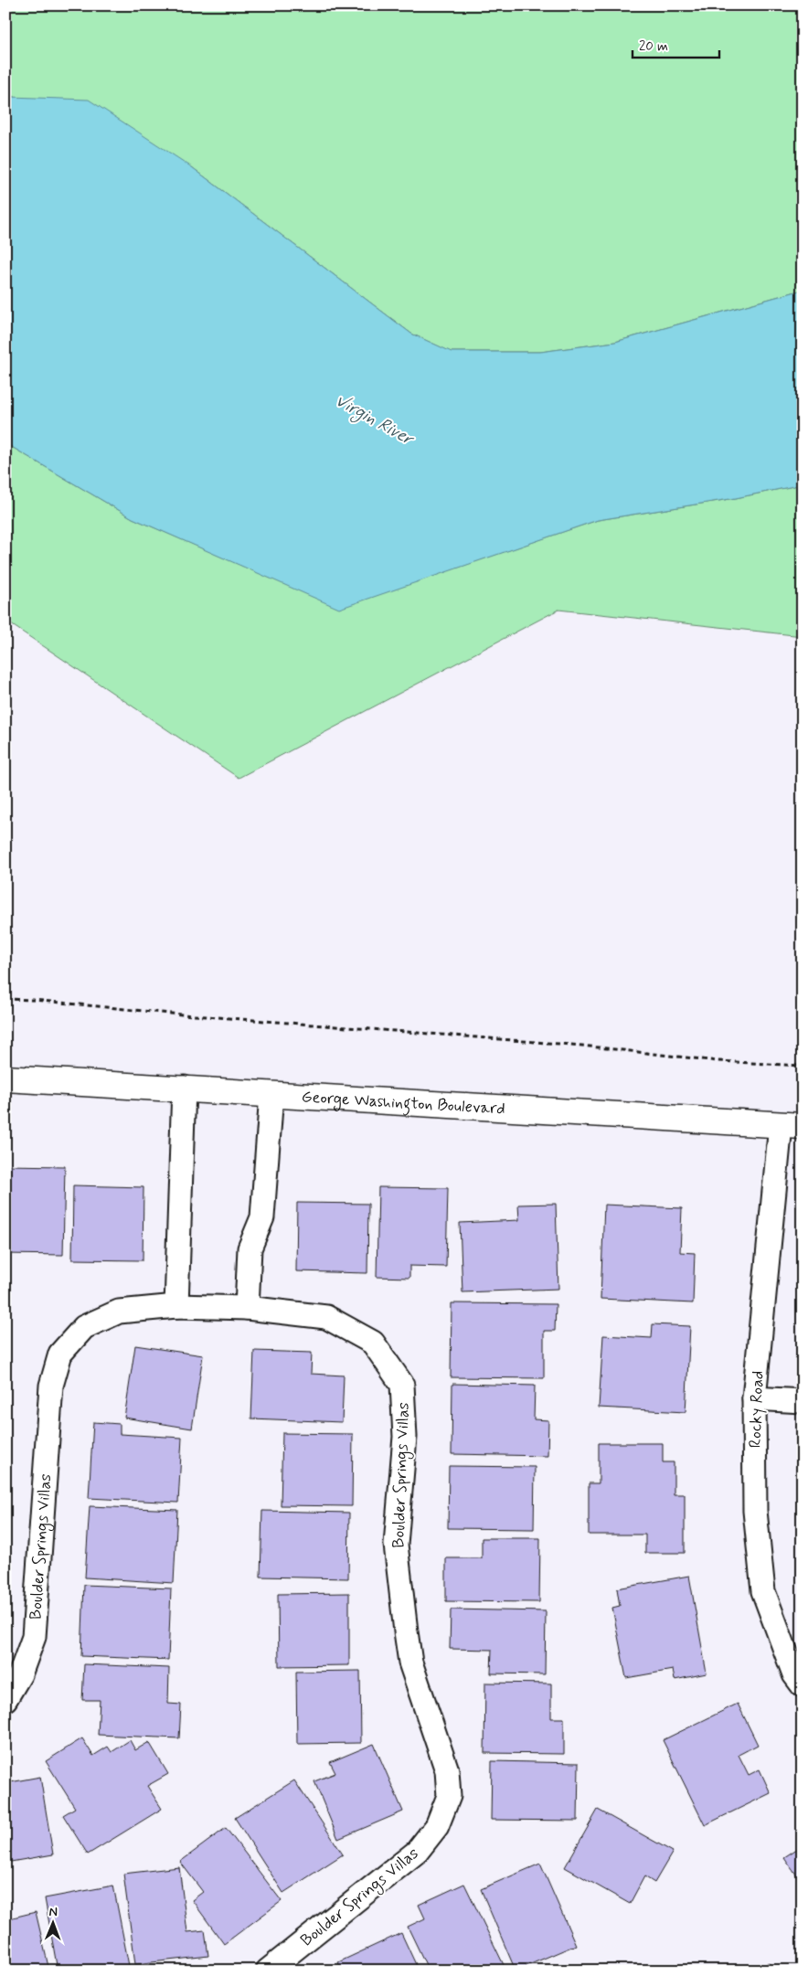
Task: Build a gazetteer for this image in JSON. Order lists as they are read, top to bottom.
{
  "streets": {
    "main road": ["George Washington Boulevard"],
    "street": ["Rocky Road", "Boulder Springs Villas"]
  },
  "crossings": [
    ["George Washington Boulevard", "Rocky Road"]
  ],
  "water": ["Virgin River"],
  "scale_bar": "20 m",
  "north": "top"
}
